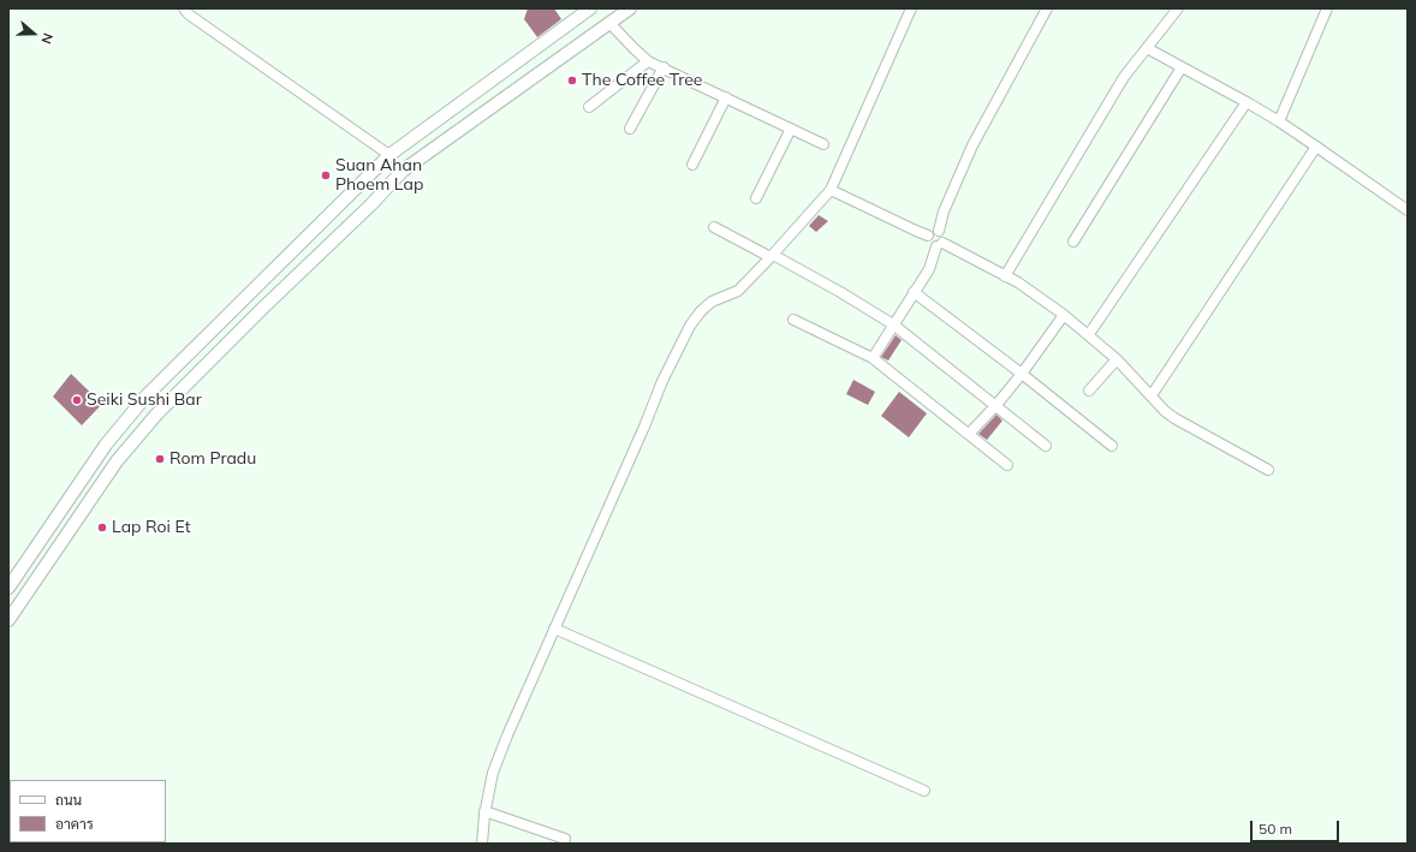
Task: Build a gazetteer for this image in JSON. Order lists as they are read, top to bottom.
{
  "places": [
    "The Coffee Tree",
    "Suan Ahan Phoem Lap",
    "Seiki Sushi Bar",
    "Rom Pradu",
    "Lap Roi Et"
  ],
  "legend": ["ถนน", "อาคาร"],
  "scale_bar": "50 m",
  "north": "right"
}
